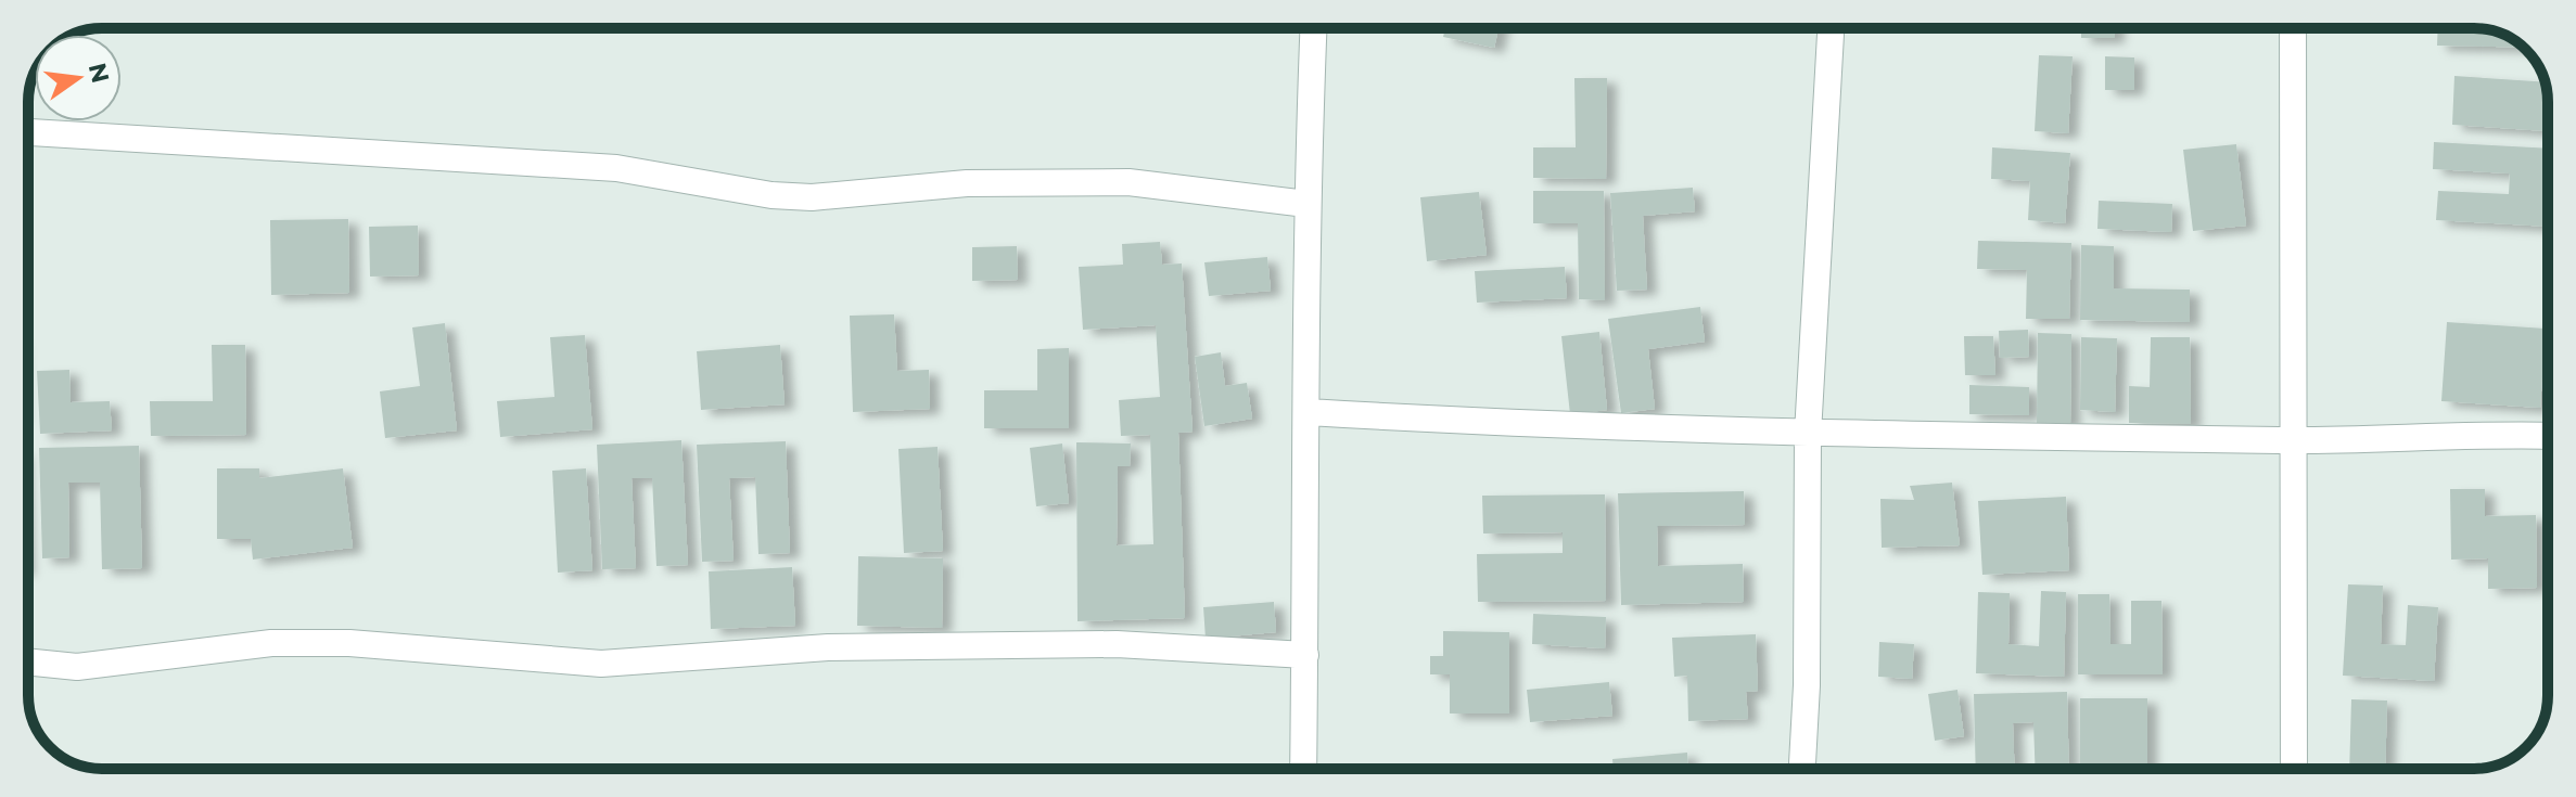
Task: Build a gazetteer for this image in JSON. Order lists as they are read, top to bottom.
{
  "north": "right"
}
